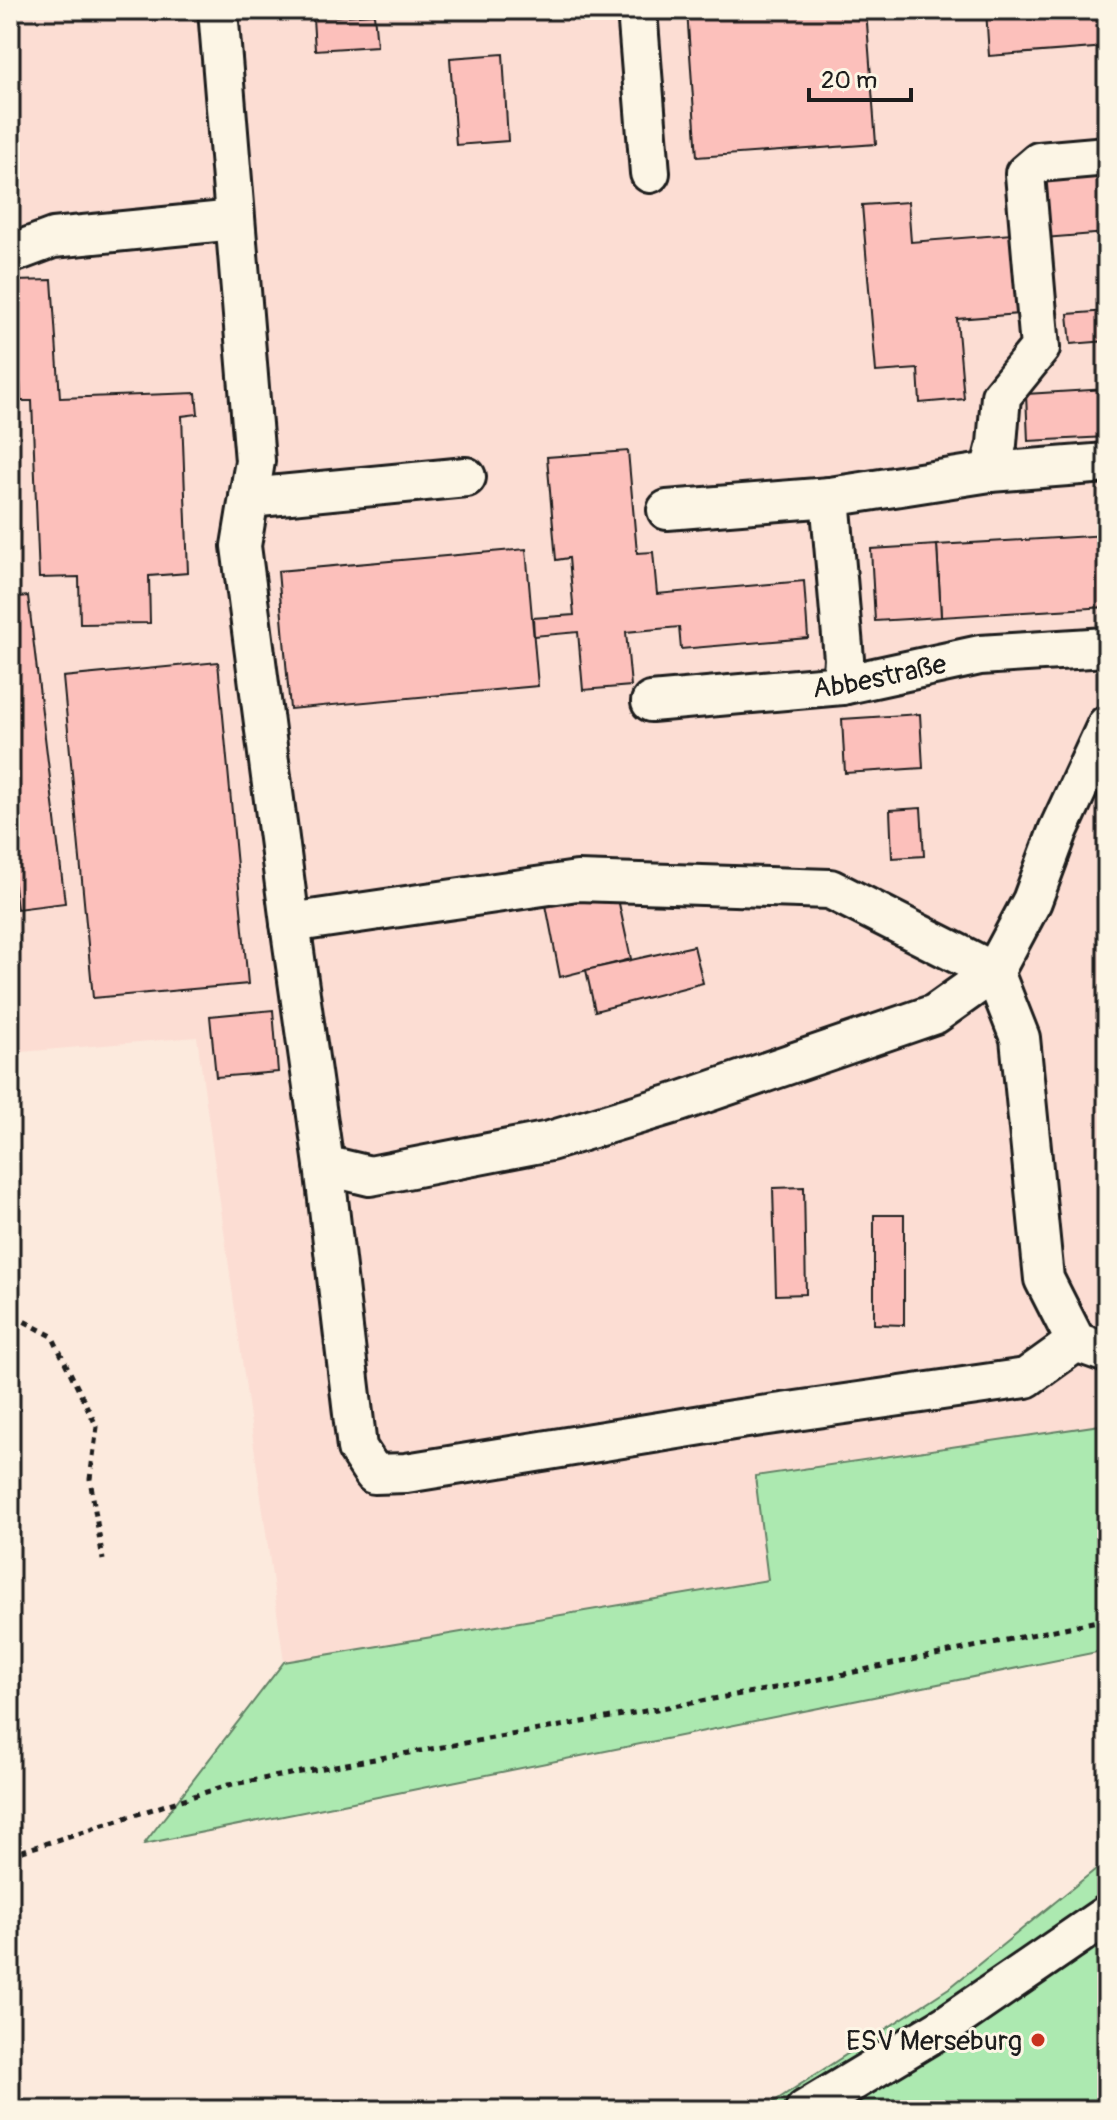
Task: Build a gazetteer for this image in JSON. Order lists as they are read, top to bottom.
{
  "streets": {
    "street": ["Abbestraße"]
  },
  "places": ["ESV Merseburg"],
  "scale_bar": "20 m"
}
